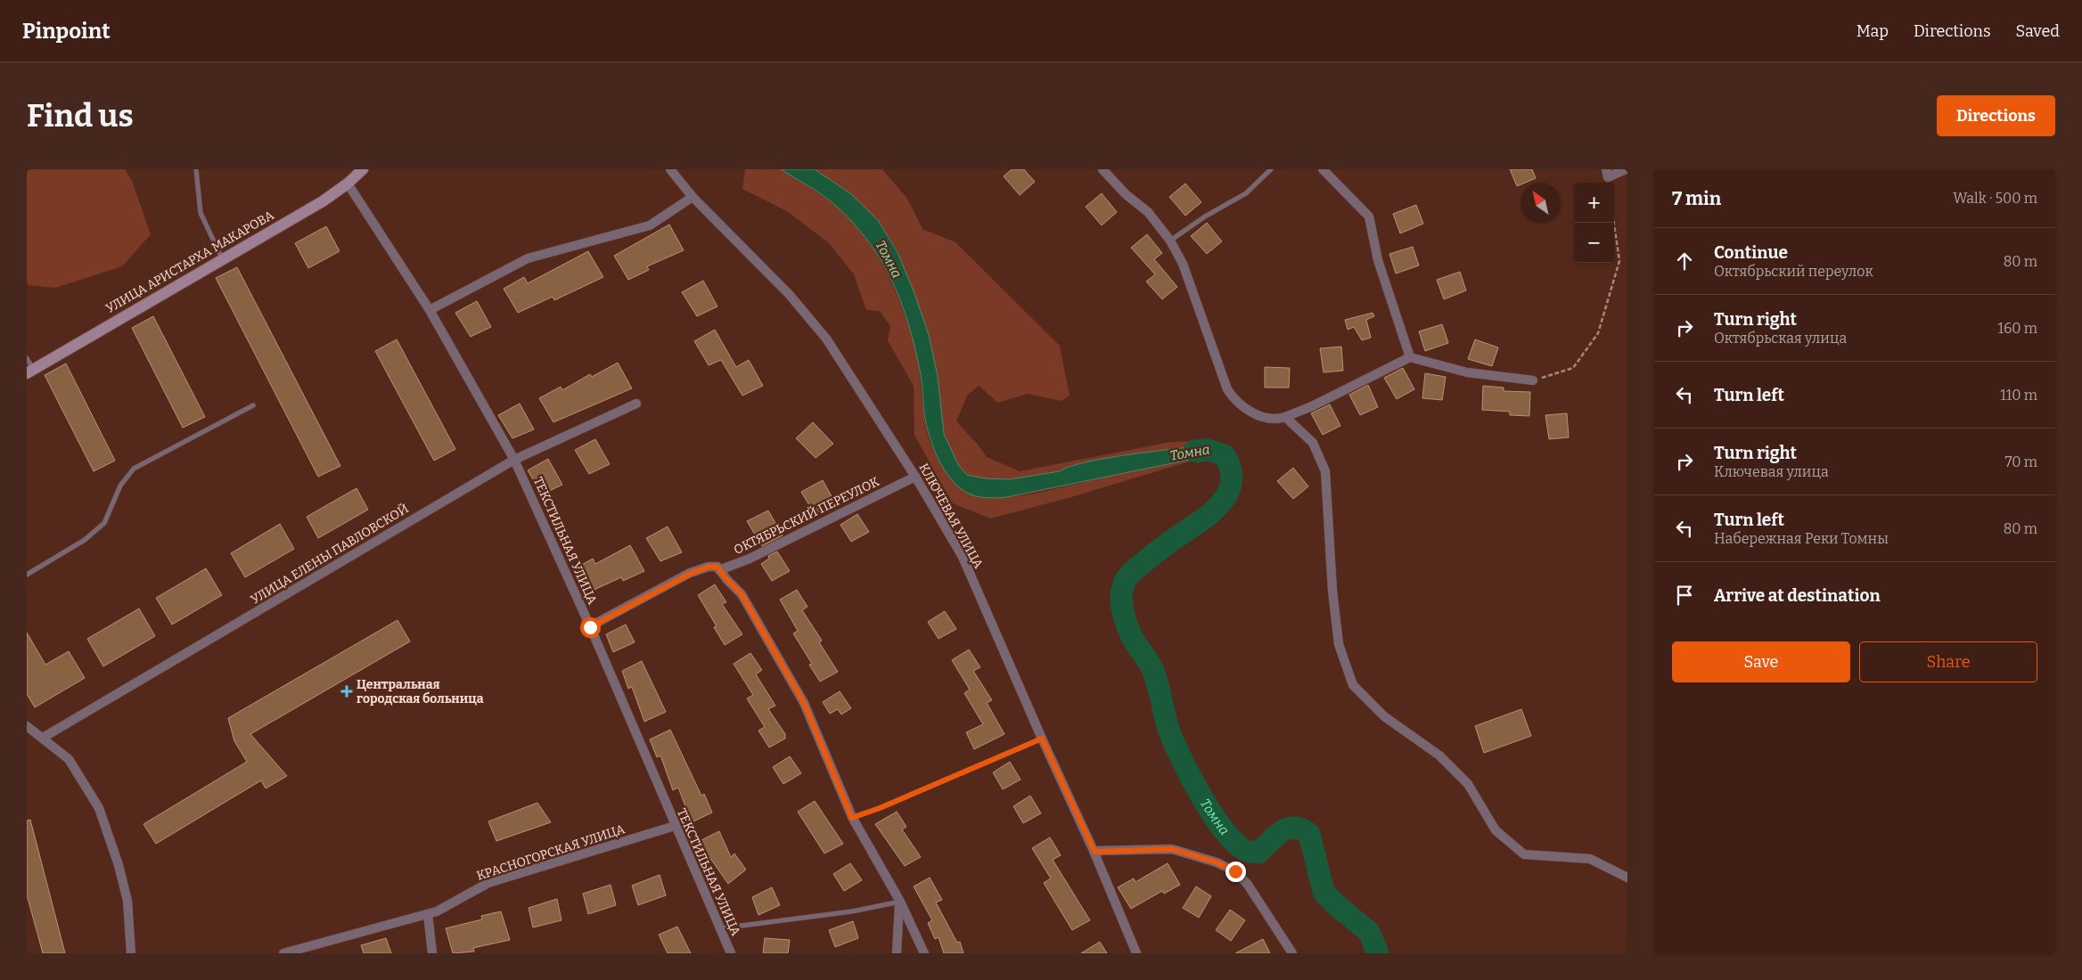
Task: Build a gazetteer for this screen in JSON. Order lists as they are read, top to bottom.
{
  "streets": {
    "street": [
      "УЛИЦА АРИСТАРХА МАКАРОВА",
      "ОКТЯБРЬСКИЙ ПЕРЕУЛОК",
      "КЛЮЧЕВАЯ УЛИЦА",
      "ТЕКСТИЛЬНАЯ УЛИЦА",
      "УЛИЦА ЕЛЕНЫ ПАВЛОВСКОЙ",
      "КРАСНОГОРСКАЯ УЛИЦА"
    ]
  },
  "crossings": [
    ["УЛИЦА АРИСТАРХА МАКАРОВА", "ТЕКСТИЛЬНАЯ УЛИЦА"],
    ["ОКТЯБРЬСКИЙ ПЕРЕУЛОК", "КЛЮЧЕВАЯ УЛИЦА"],
    ["ОКТЯБРЬСКИЙ ПЕРЕУЛОК", "ТЕКСТИЛЬНАЯ УЛИЦА"],
    ["ТЕКСТИЛЬНАЯ УЛИЦА", "УЛИЦА ЕЛЕНЫ ПАВЛОВСКОЙ"],
    ["ТЕКСТИЛЬНАЯ УЛИЦА", "КРАСНОГОРСКАЯ УЛИЦА"]
  ],
  "water": ["Томна"],
  "places": {
    "health": ["Центральная городская больница"]
  },
  "north": "top left",
  "page": {
    "header": "Pinpoint",
    "nav": ["Map", "Directions", "Saved"],
    "buttons": [
      "Directions",
      ["Save", "Share"]
    ],
    "title": "Find us",
    "heading": ["7 min", "Walk · 500 m"],
    "map_buttons": ["+", "−"],
    "list": [
      ["Continue", "Октябрьский переулок", "80 m"],
      ["Turn right", "Октябрьская улица", "160 m"],
      ["Turn left", "110 m"],
      ["Turn right", "Ключевая улица", "70 m"],
      ["Turn left", "Набережная Реки Томны", "80 m"],
      "Arrive at destination"
    ]
  }
}
